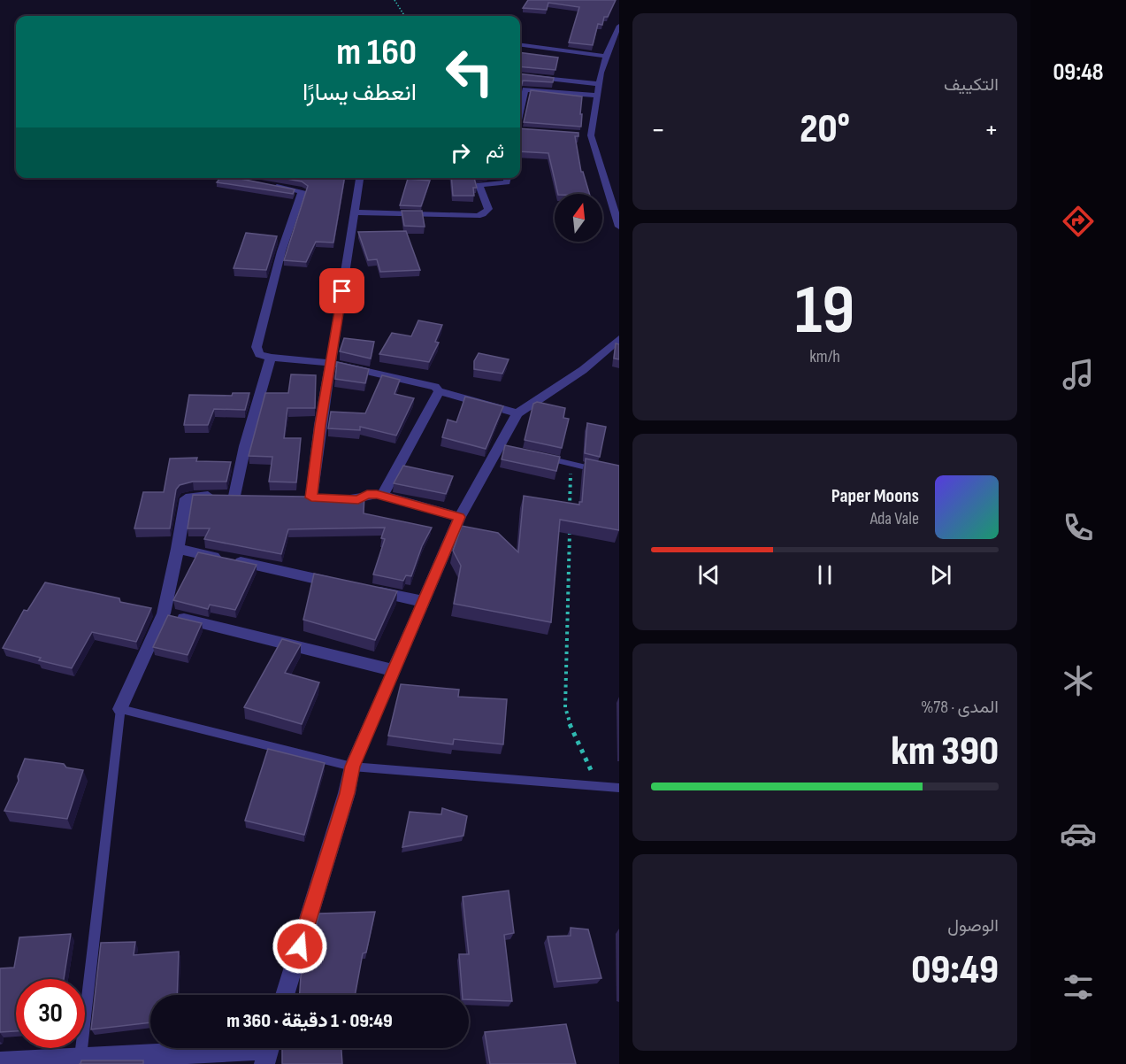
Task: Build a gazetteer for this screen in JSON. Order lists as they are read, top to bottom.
{
  "north": "top",
  "page": {
    "tabs": "09:48",
    "tile": [
      "التكييف",
      ["19", "km/h"],
      ["المدى · 78%", "390 km"],
      ["الوصول", "09:49"]
    ],
    "turn": ["160 m", "انعطف يسارًا"],
    "heat": ["−", "20°", "+"],
    "then": "ثم",
    "song": ["Paper Moons", "Ada Vale"],
    "limit": "30",
    "trip": "09:49 · 1 دقيقة · 360 m"
  }
}
